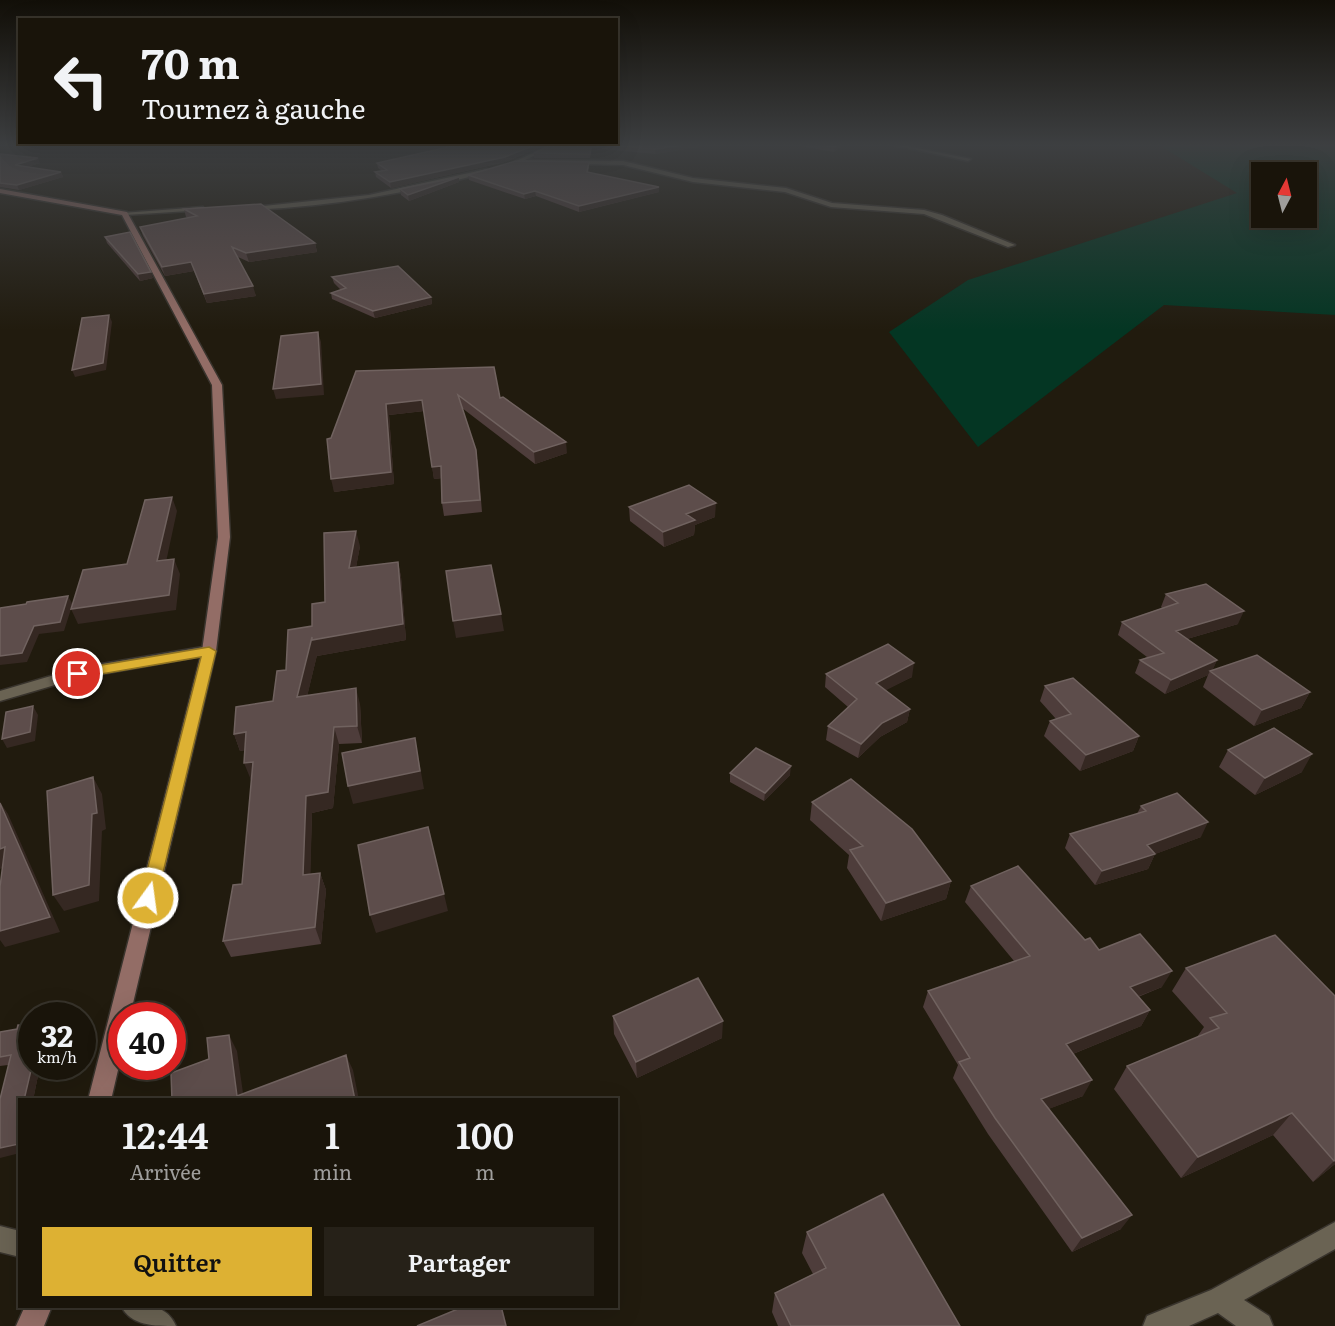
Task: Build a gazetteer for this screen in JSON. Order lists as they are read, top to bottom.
{
  "north": "top",
  "page": {
    "turn": ["70 m", "Tournez à gauche"],
    "speed": "32 km/h",
    "limit": "40",
    "eta": [
      "12:44",
      "Arrivée",
      "1",
      "min",
      "100",
      "m"
    ],
    "buttons": ["Quitter", "Partager"]
  }
}
